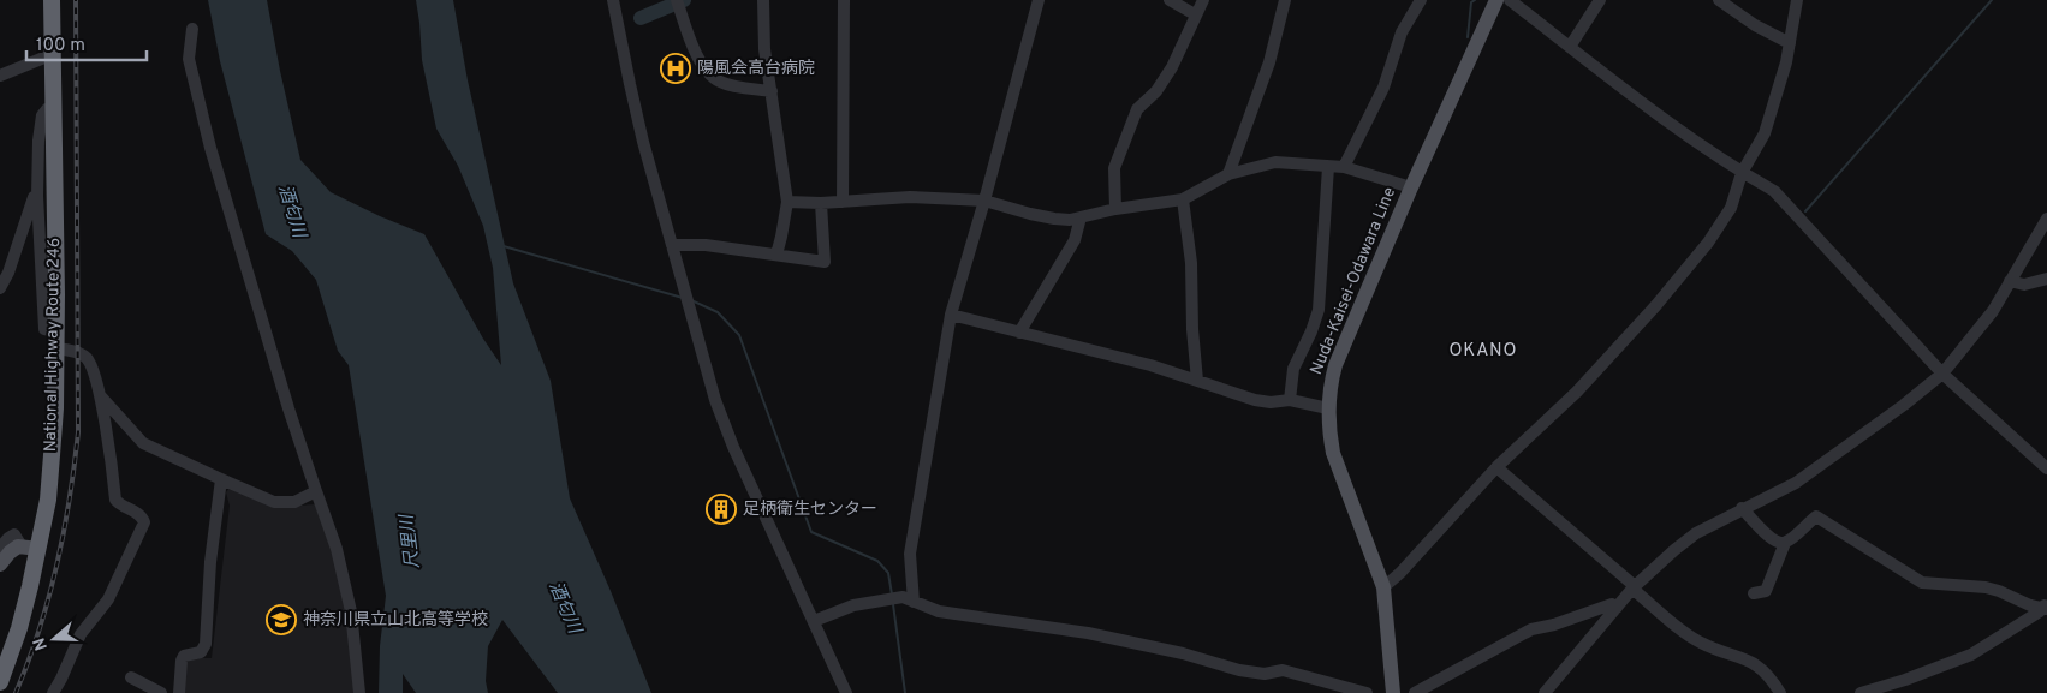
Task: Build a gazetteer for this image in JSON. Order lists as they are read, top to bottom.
{
  "streets": {
    "highway": ["National Highway Route 246"],
    "main road": ["Nuda-Kaisei-Odawara Line"]
  },
  "districts": ["OKANO"],
  "water": ["酒匂川", "尺里川"],
  "places": {
    "hospital": ["陽風会高台病院"],
    "building": ["足柄衛生センター"],
    "school or university": ["神奈川県立山北高等学校"]
  },
  "scale_bar": "100 m",
  "north": "left"
}
